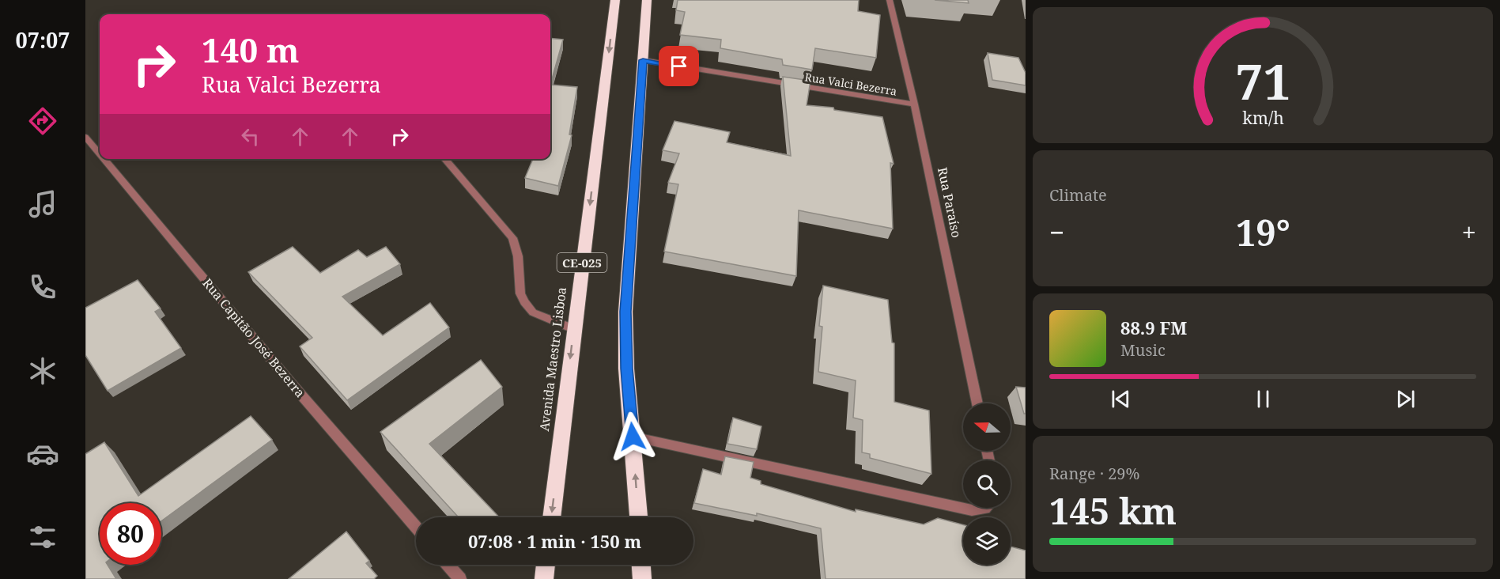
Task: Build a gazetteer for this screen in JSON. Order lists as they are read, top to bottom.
{
  "streets": {
    "highway": ["CE-025", "Avenida Maestro Lisboa"],
    "street": ["Rua Valci Bezerra", "Rua Paraíso", "Rua Capitão José Bezerra"]
  },
  "crossings": [
    ["Rua Valci Bezerra", "Rua Paraíso"]
  ],
  "north": "left",
  "page": {
    "tabs": "07:07",
    "turn": ["140 m", "Rua Valci Bezerra"],
    "tile": [
      "Climate",
      ["Range · 29%", "145 km"]
    ],
    "heat": ["−", "19°", "+"],
    "song": ["88.9 FM", "Music"],
    "limit": "80",
    "trip": "07:08 · 1 min · 150 m",
    "gauge": ["71", "km/h"]
  }
}
